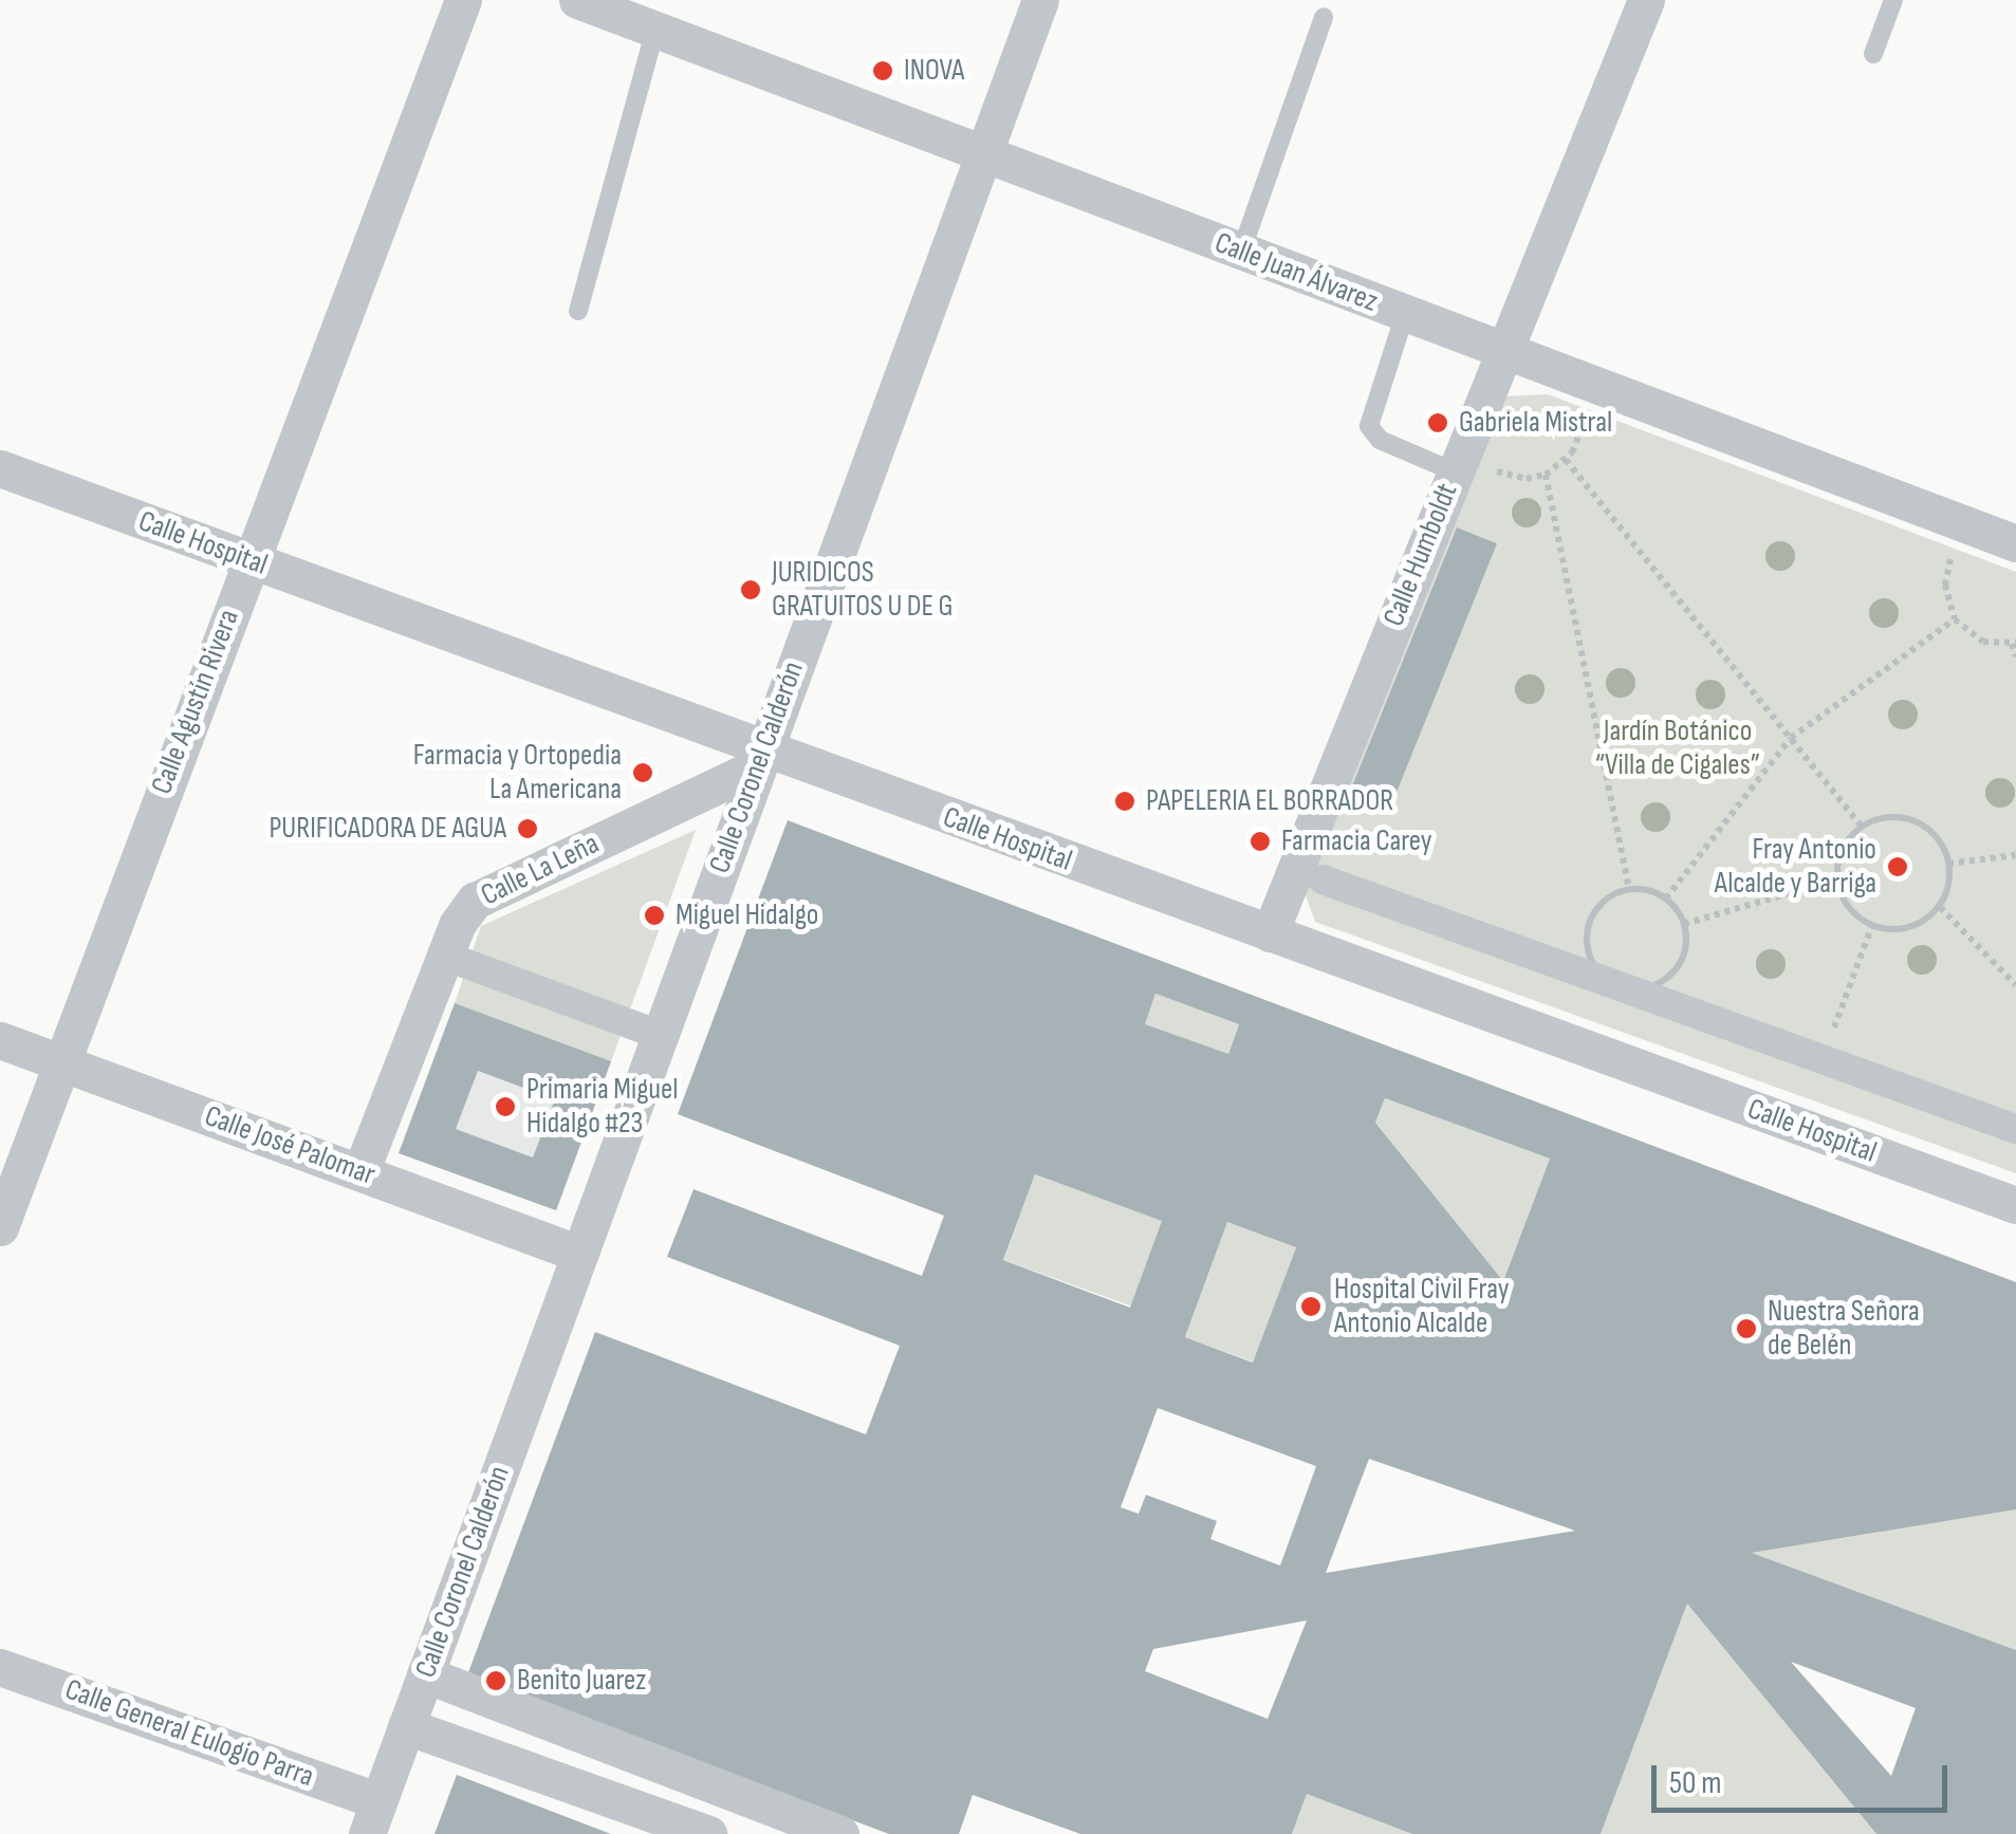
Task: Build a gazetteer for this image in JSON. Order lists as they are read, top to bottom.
{
  "streets": {
    "street": [
      "Calle Juan Álvarez",
      "Calle Hospital",
      "Calle Humboldt",
      "Calle Agustín Rivera",
      "Calle Coronel Calderón",
      "Calle La Leña",
      "Calle José Palomar",
      "Calle General Eulogio Parra"
    ]
  },
  "crossings": [
    ["Calle Juan Álvarez", "Calle Humboldt"],
    ["Calle Juan Álvarez", "Calle Coronel Calderón"],
    ["Calle Hospital", "Calle Humboldt"],
    ["Calle Hospital", "Calle Agustín Rivera"],
    ["Calle Hospital", "Calle Coronel Calderón"],
    ["Calle Hospital", "Calle La Leña"],
    ["Calle Agustín Rivera", "Calle José Palomar"],
    ["Calle Coronel Calderón", "Calle La Leña"],
    ["Calle Coronel Calderón", "Calle José Palomar"],
    ["Calle Coronel Calderón", "Calle General Eulogio Parra"],
    ["Calle La Leña", "Calle José Palomar"]
  ],
  "parks": ["Jardín Botánico “Villa de Cigales”"],
  "places": [
    "INOVA",
    "Gabriela Mistral",
    "JURIDICOS GRATUITOS U DE G",
    "Farmacia y Ortopedia La Americana",
    "PAPELERIA EL BORRADOR",
    "PURIFICADORA DE AGUA",
    "Farmacia Carey",
    "Fray Antonio Alcalde y Barriga",
    "Miguel Hidalgo",
    "Primaria Miguel Hidalgo #23",
    "Hospital Civil Fray Antonio Alcalde",
    "Nuestra Señora de Belén",
    "Benito Juarez"
  ],
  "scale_bar": "50 m"
}
